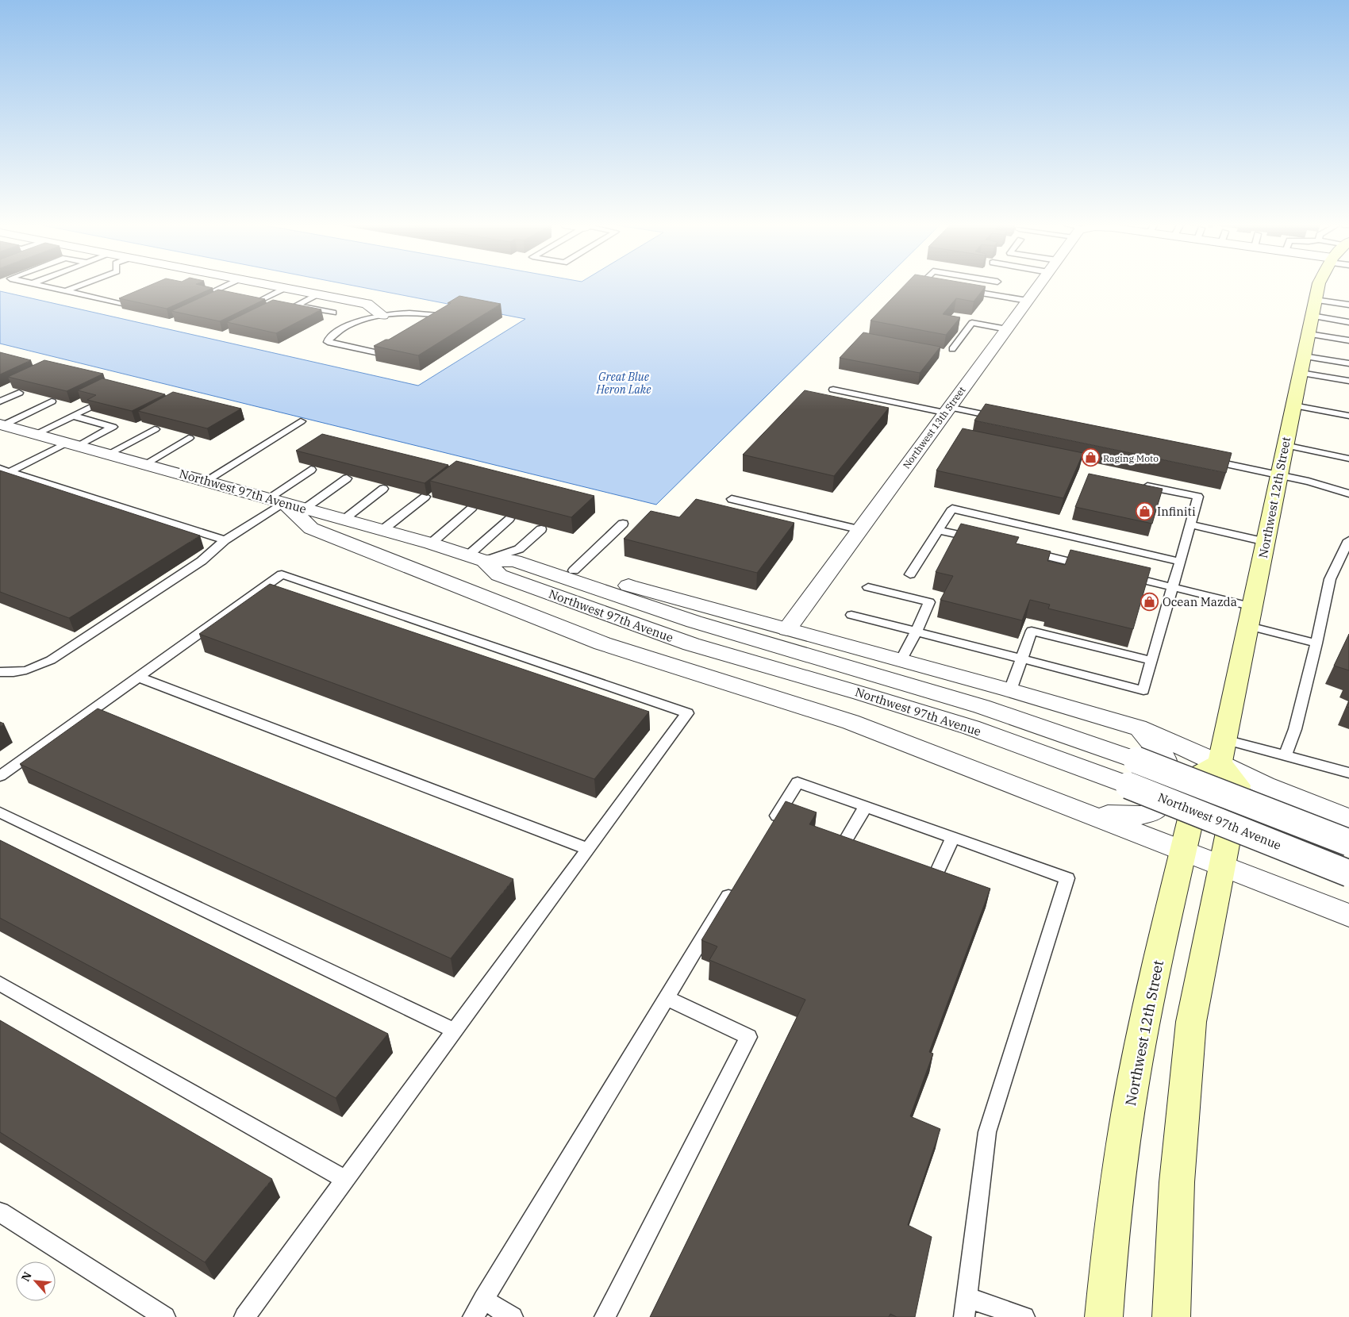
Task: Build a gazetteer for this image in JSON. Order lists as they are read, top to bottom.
{
  "streets": {
    "main road": ["Northwest 12th Street"],
    "street": ["Northwest 13th Street", "Northwest 97th Avenue"]
  },
  "water": ["Great Blue Heron Lake"],
  "places": {
    "shop": ["Raging Moto", "Infiniti", "Ocean Mazda"]
  },
  "north": "top left"
}
